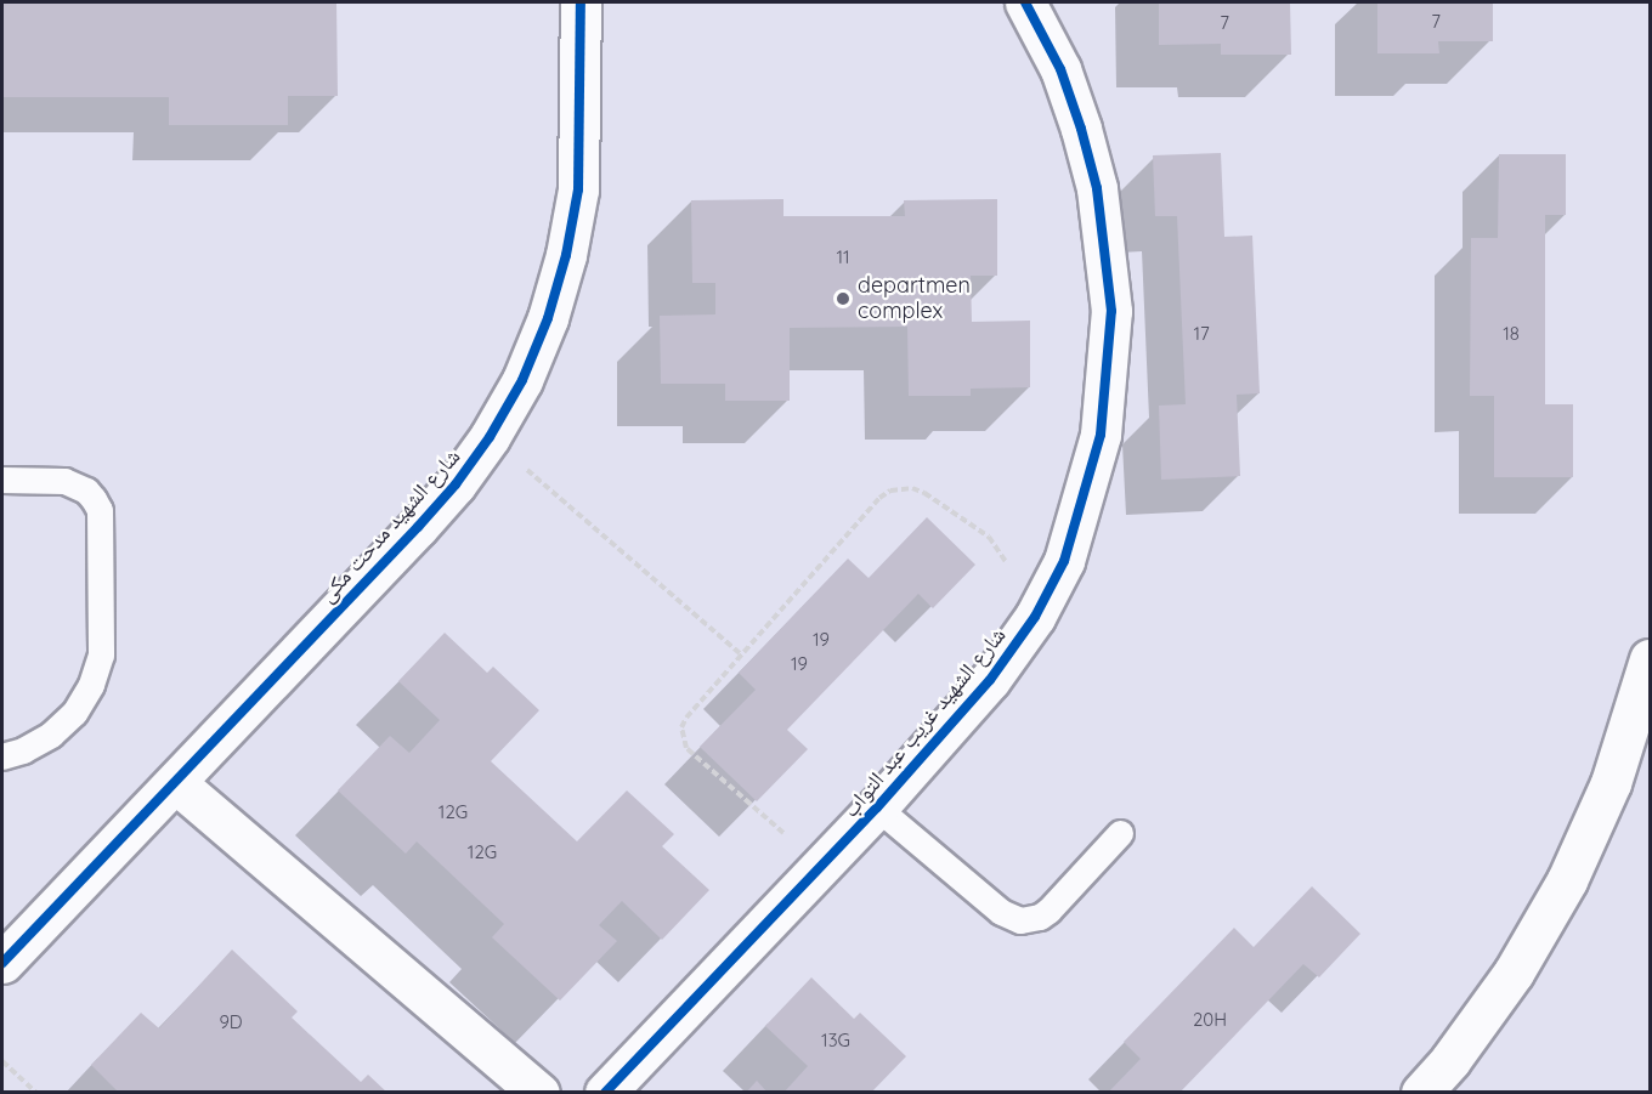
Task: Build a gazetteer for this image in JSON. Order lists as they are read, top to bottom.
{
  "streets": {
    "street": ["شارع الشهيد مدحت مكى", "شارع الشهيد غريب عبد التواب"]
  },
  "places": ["departmen complex"],
  "house_numbers": [
    "7",
    "7",
    "11",
    "17",
    "18",
    "19",
    "19",
    "12G",
    "12G",
    "20H",
    "9D",
    "13G"
  ]
}
